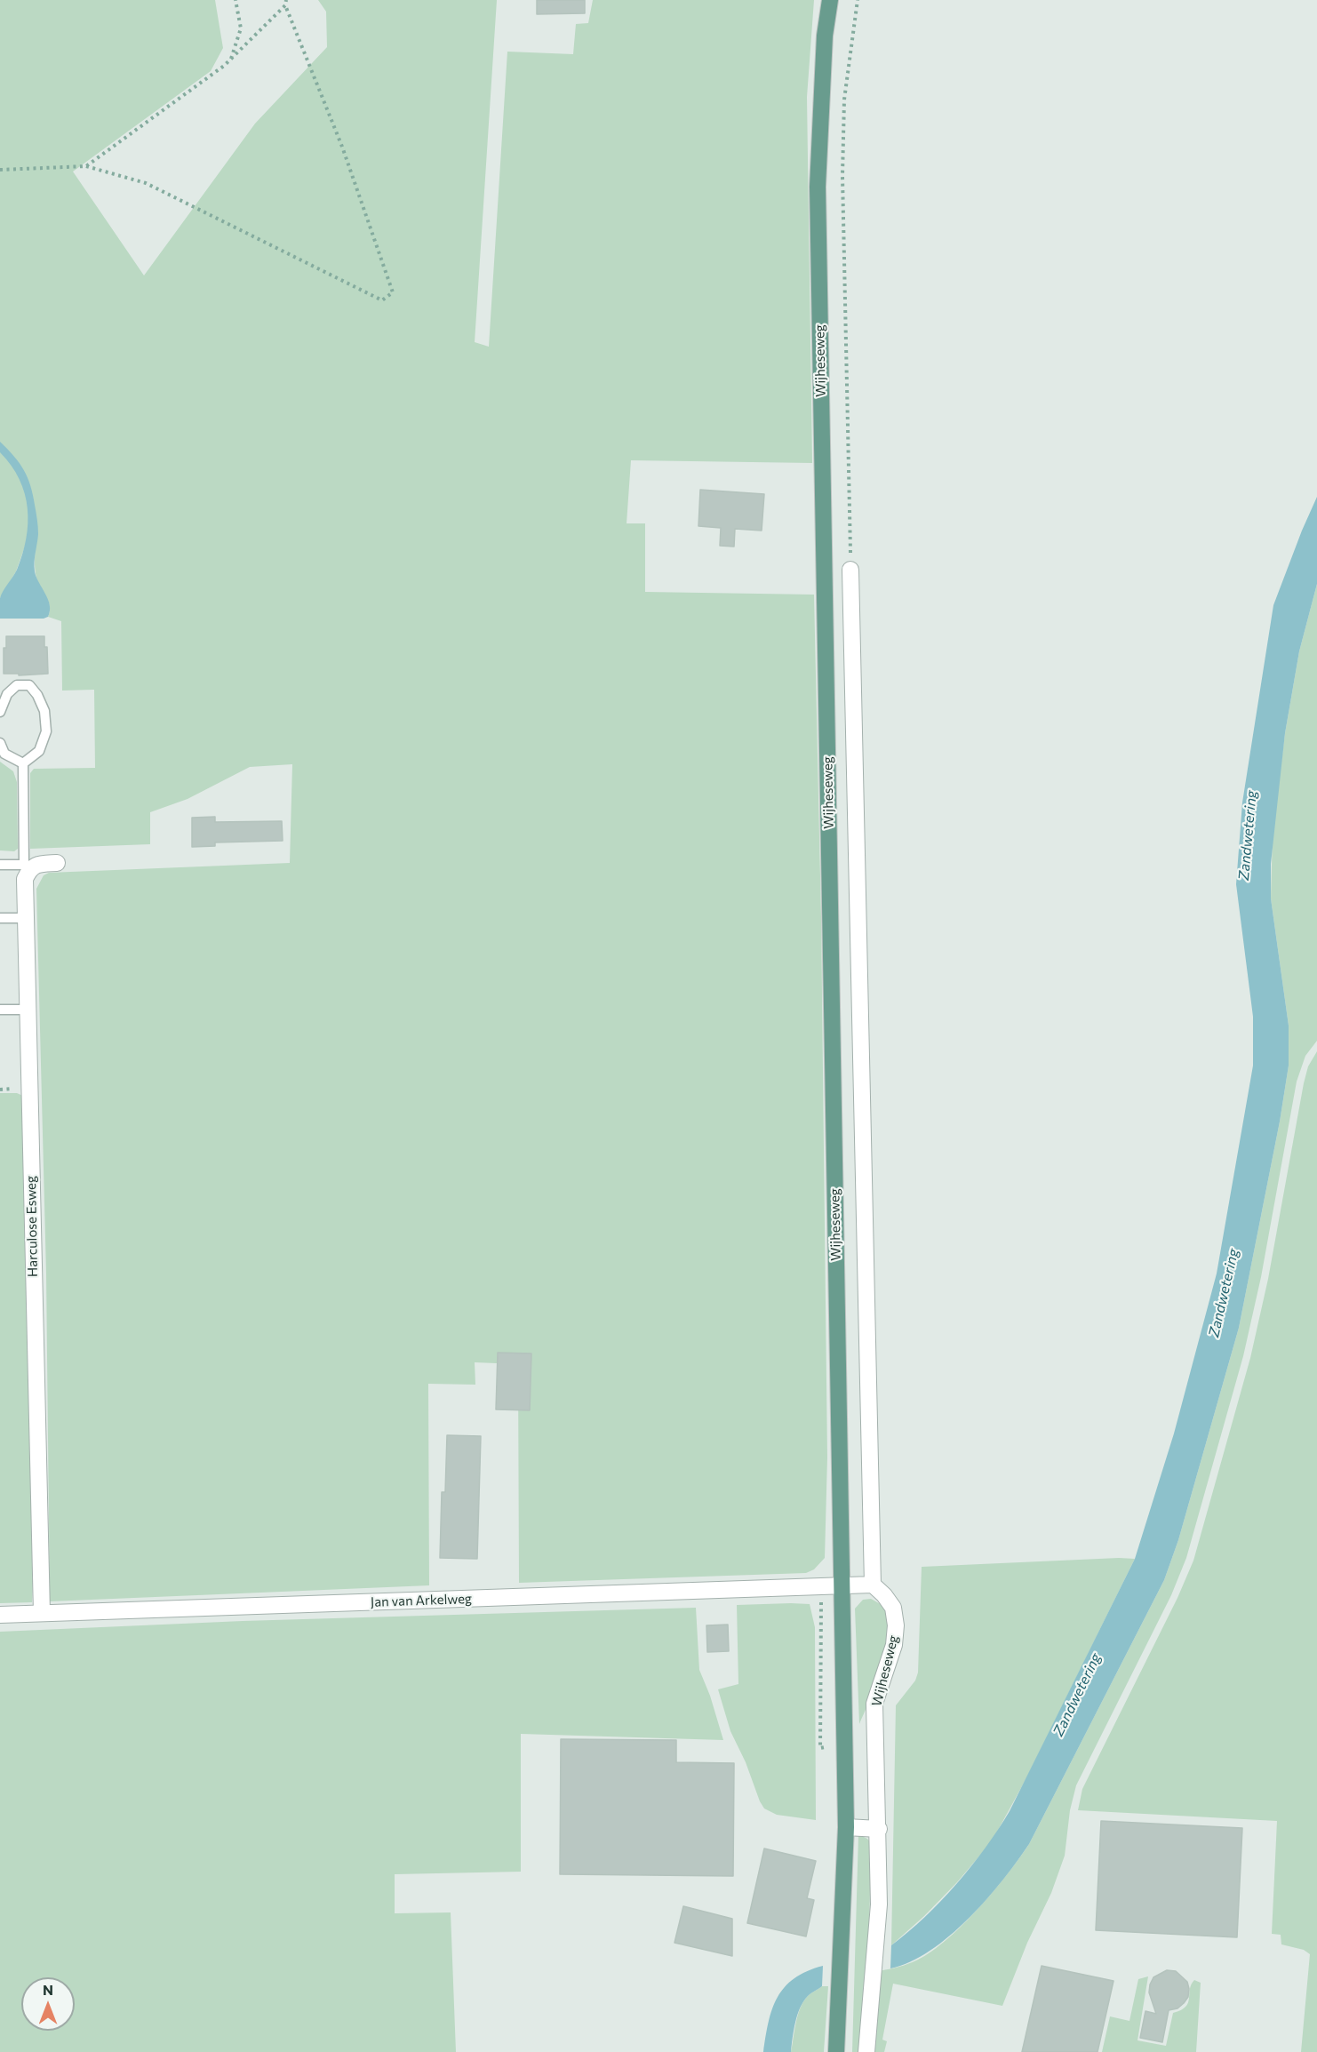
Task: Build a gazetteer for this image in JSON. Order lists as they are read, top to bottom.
{
  "streets": {
    "main road": ["Wijheseweg"],
    "street": ["Harculose Esweg", "Jan van Arkelweg"]
  },
  "crossings": [
    ["Wijheseweg", "Jan van Arkelweg"],
    ["Harculose Esweg", "Jan van Arkelweg"]
  ],
  "water": ["Zandwetering"],
  "north": "top"
}
